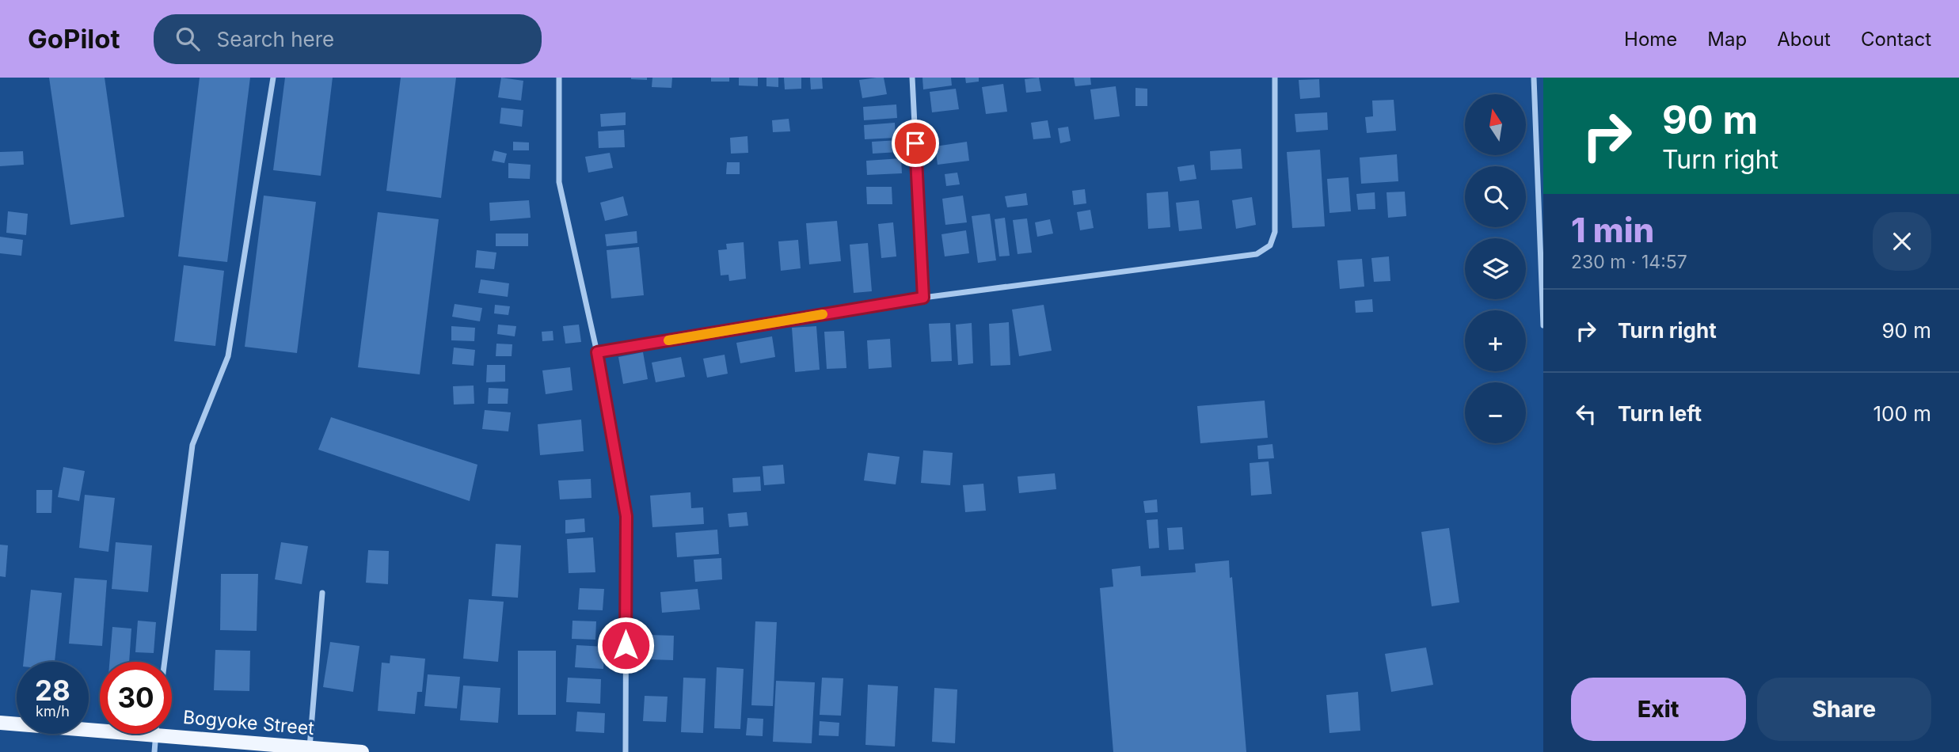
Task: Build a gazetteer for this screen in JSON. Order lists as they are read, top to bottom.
{
  "streets": {
    "main road": ["Bogyoke Street"]
  },
  "north": "top",
  "page": {
    "header": "GoPilot",
    "search": "Search here",
    "nav": [
      "Home",
      "Map",
      "About",
      "Contact"
    ],
    "turn": ["90 m", "Turn right"],
    "map_buttons": ["+", "−"],
    "heading": ["1 min", "230 m · 14:57"],
    "list": [
      {
        "name": "Turn right",
        "value": "90 m"
      },
      {
        "name": "Turn left",
        "value": "100 m"
      }
    ],
    "speed": "28 km/h",
    "limit": "30",
    "buttons": ["Exit", "Share"]
  }
}
